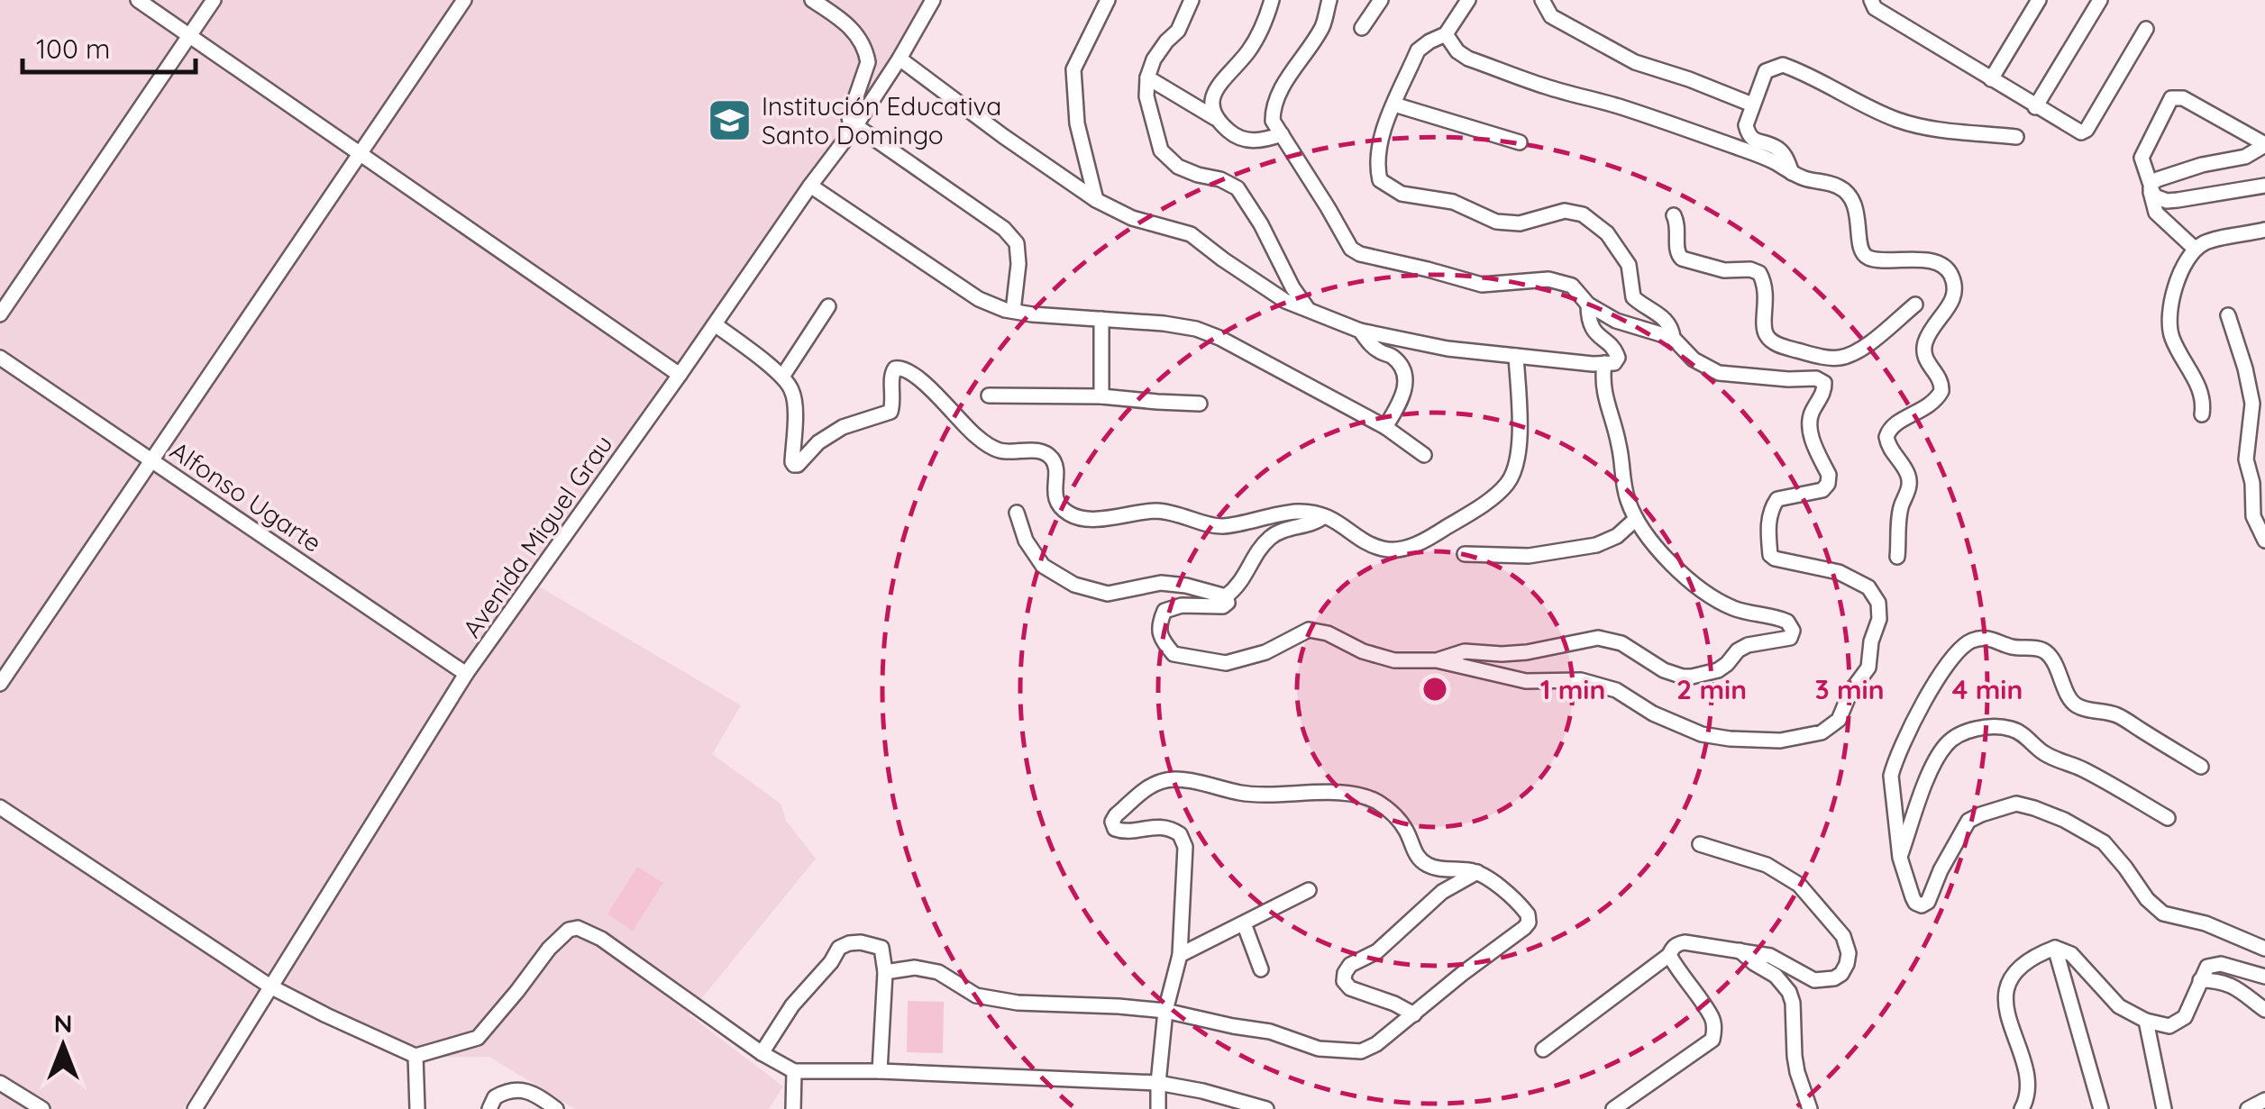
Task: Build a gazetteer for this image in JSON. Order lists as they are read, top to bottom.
{
  "streets": {
    "street": ["Alfonso Ugarte", "Avenida Miguel Grau"]
  },
  "crossings": [
    ["Alfonso Ugarte", "Avenida Miguel Grau"]
  ],
  "places": {
    "school or university": ["Institución Educativa Santo Domingo"]
  },
  "scale_bar": "100 m",
  "north": "top",
  "rings": [
    "1 min",
    "2 min",
    "3 min",
    "4 min"
  ]
}
